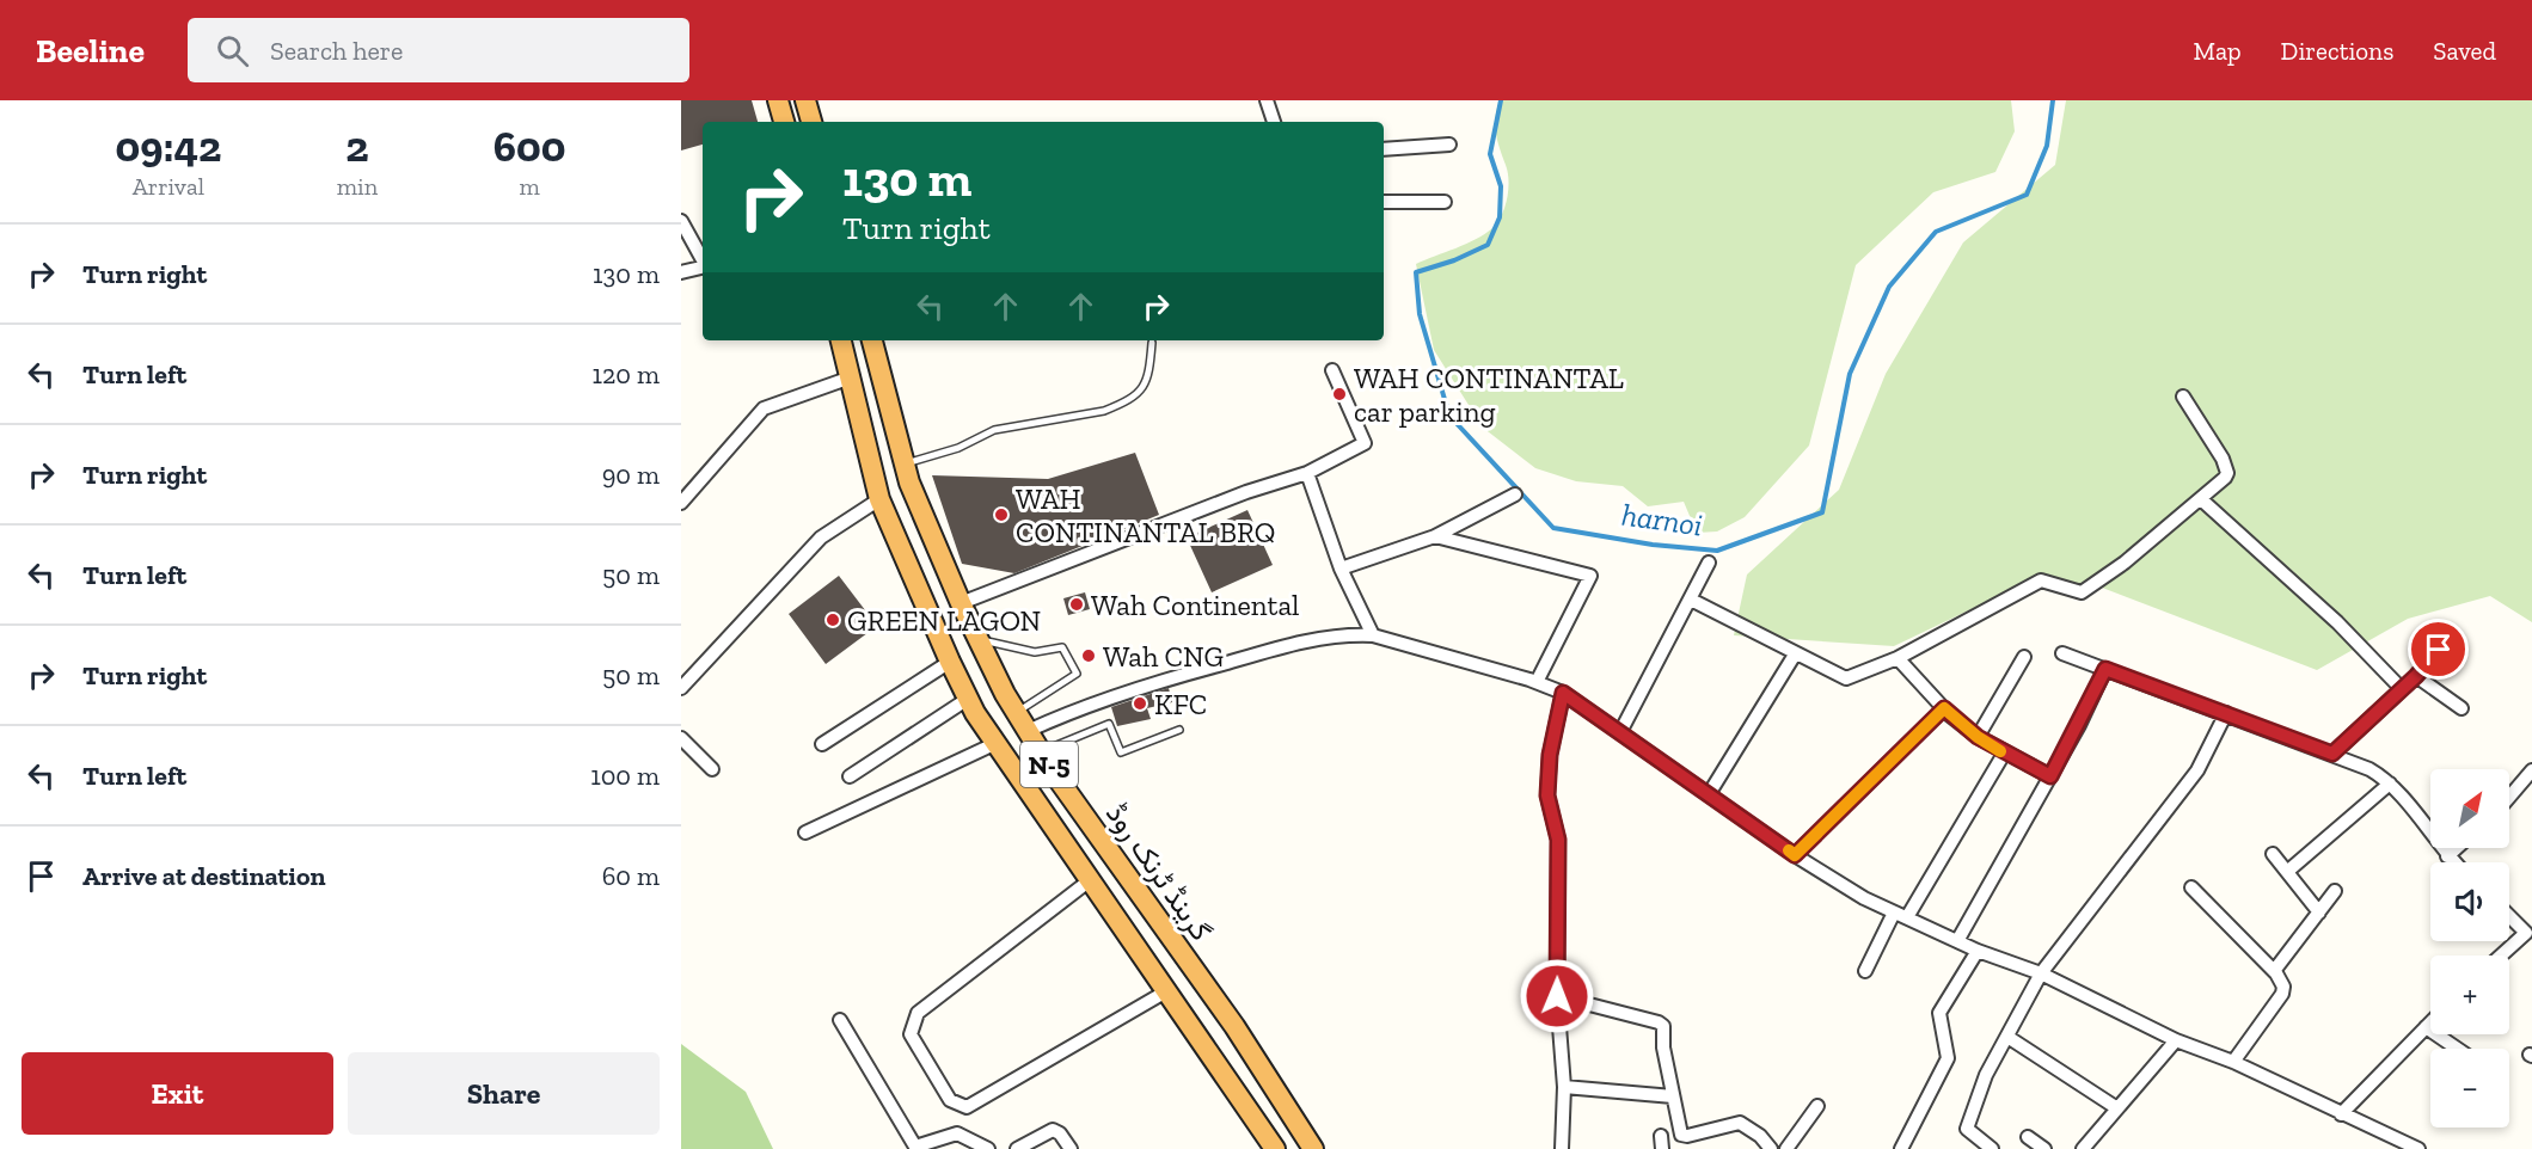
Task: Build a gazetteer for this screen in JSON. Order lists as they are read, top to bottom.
{
  "streets": {
    "highway": ["N-5", "گرینڈ ٹرنک روڈ"]
  },
  "water": ["harnoi"],
  "places": [
    "WAH CONTINANTAL car parking",
    "WAH CONTINANTAL BRQ",
    "Wah Continental",
    "GREEN LAGON",
    "Wah CNG",
    "KFC"
  ],
  "north": "top right",
  "page": {
    "header": "Beeline",
    "search": "Search here",
    "nav": ["Map", "Directions", "Saved"],
    "eta": [
      "09:42",
      "Arrival",
      "2",
      "min",
      "600",
      "m"
    ],
    "turn": ["130 m", "Turn right"],
    "list": [
      {
        "name": "Turn right",
        "value": "130 m"
      },
      {
        "name": "Turn left",
        "value": "120 m"
      },
      {
        "name": "Turn right",
        "value": "90 m"
      },
      {
        "name": "Turn left",
        "value": "50 m"
      },
      {
        "name": "Turn right",
        "value": "50 m"
      },
      {
        "name": "Turn left",
        "value": "100 m"
      },
      {
        "name": "Arrive at destination",
        "value": "60 m"
      }
    ],
    "map_buttons": ["+", "−"],
    "buttons": ["Exit", "Share"]
  }
}
